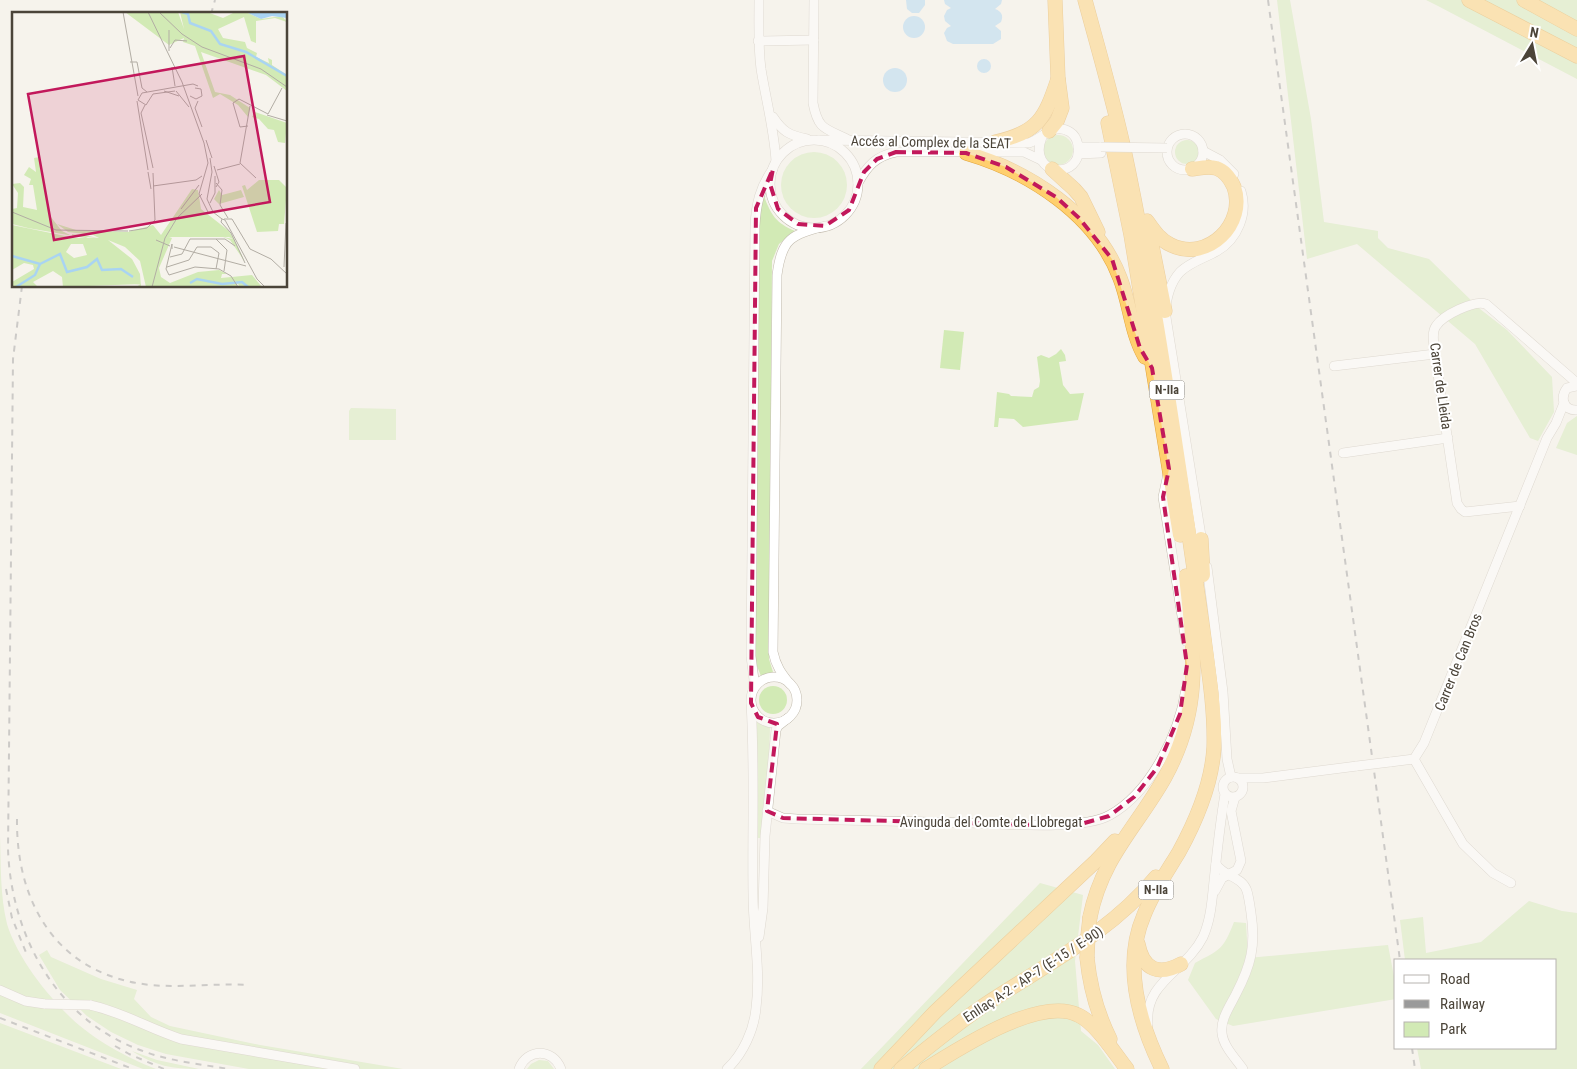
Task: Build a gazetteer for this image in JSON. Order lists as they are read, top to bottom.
{
  "streets": {
    "highway": ["N-IIa", "Enllaç A-2 - AP-7 (E-15 / E-90)"],
    "street": [
      "Accés al Complex de la SEAT",
      "Carrer de Lleida",
      "Carrer de Can Bros",
      "Avinguda del Comte de Llobregat"
    ]
  },
  "crossings": [
    ["Carrer de Lleida", "Carrer de Can Bros"],
    ["N-IIa", "Avinguda del Comte de Llobregat"],
    ["N-IIa", "Enllaç A-2 - AP-7 (E-15 / E-90)"]
  ],
  "legend": ["Road", "Railway", "Park"],
  "north": "top"
}
